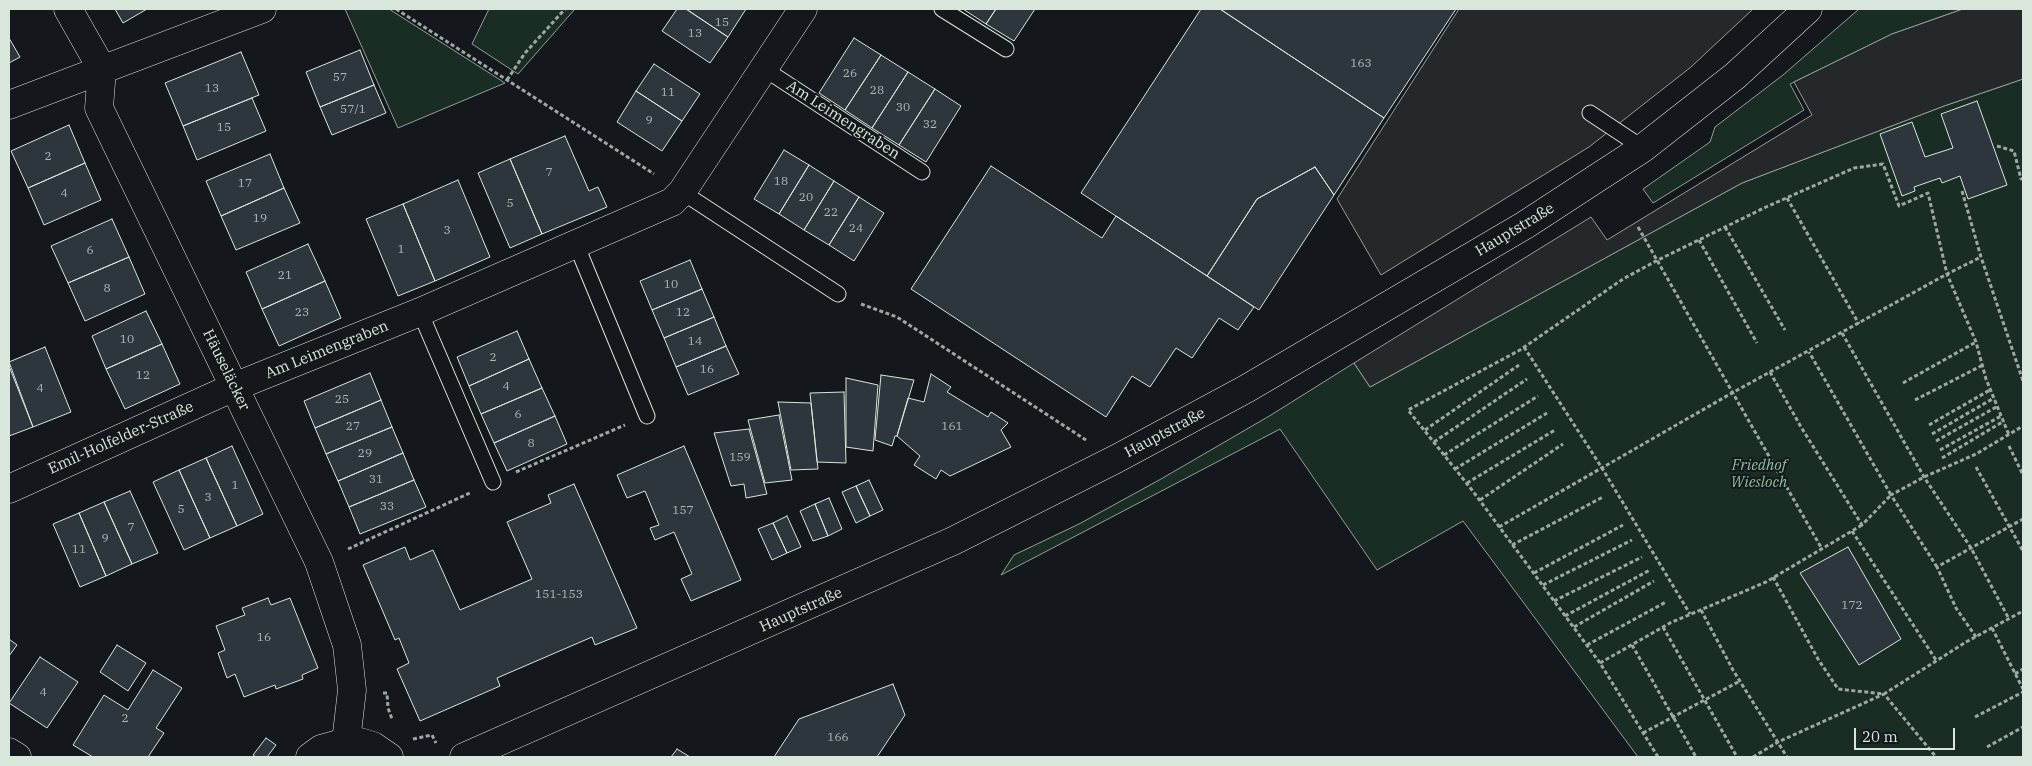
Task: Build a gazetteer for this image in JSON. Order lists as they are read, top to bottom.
{
  "streets": {
    "street": [
      "Am Leimengraben",
      "Hauptstraße",
      "Häuseläcker",
      "Emil-Holfelder-Straße"
    ]
  },
  "crossings": [
    ["Am Leimengraben", "Häuseläcker"],
    ["Am Leimengraben", "Emil-Holfelder-Straße"],
    ["Häuseläcker", "Emil-Holfelder-Straße"]
  ],
  "parks": ["Friedhof Wiesloch"],
  "house_numbers": [
    "15",
    "13",
    "163",
    "26",
    "57",
    "13",
    "28",
    "11",
    "30",
    "57/1",
    "9",
    "32",
    "15",
    "2",
    "7",
    "18",
    "17",
    "4",
    "20",
    "5",
    "22",
    "19",
    "24",
    "3",
    "1",
    "6",
    "21",
    "10",
    "8",
    "23",
    "12",
    "10",
    "14",
    "2",
    "16",
    "12",
    "4",
    "4",
    "25",
    "6",
    "27",
    "161",
    "8",
    "29",
    "159",
    "31",
    "1",
    "3",
    "33",
    "5",
    "157",
    "7",
    "9",
    "11",
    "151-153",
    "172",
    "16",
    "4",
    "2",
    "166"
  ],
  "scale_bar": "20 m"
}
